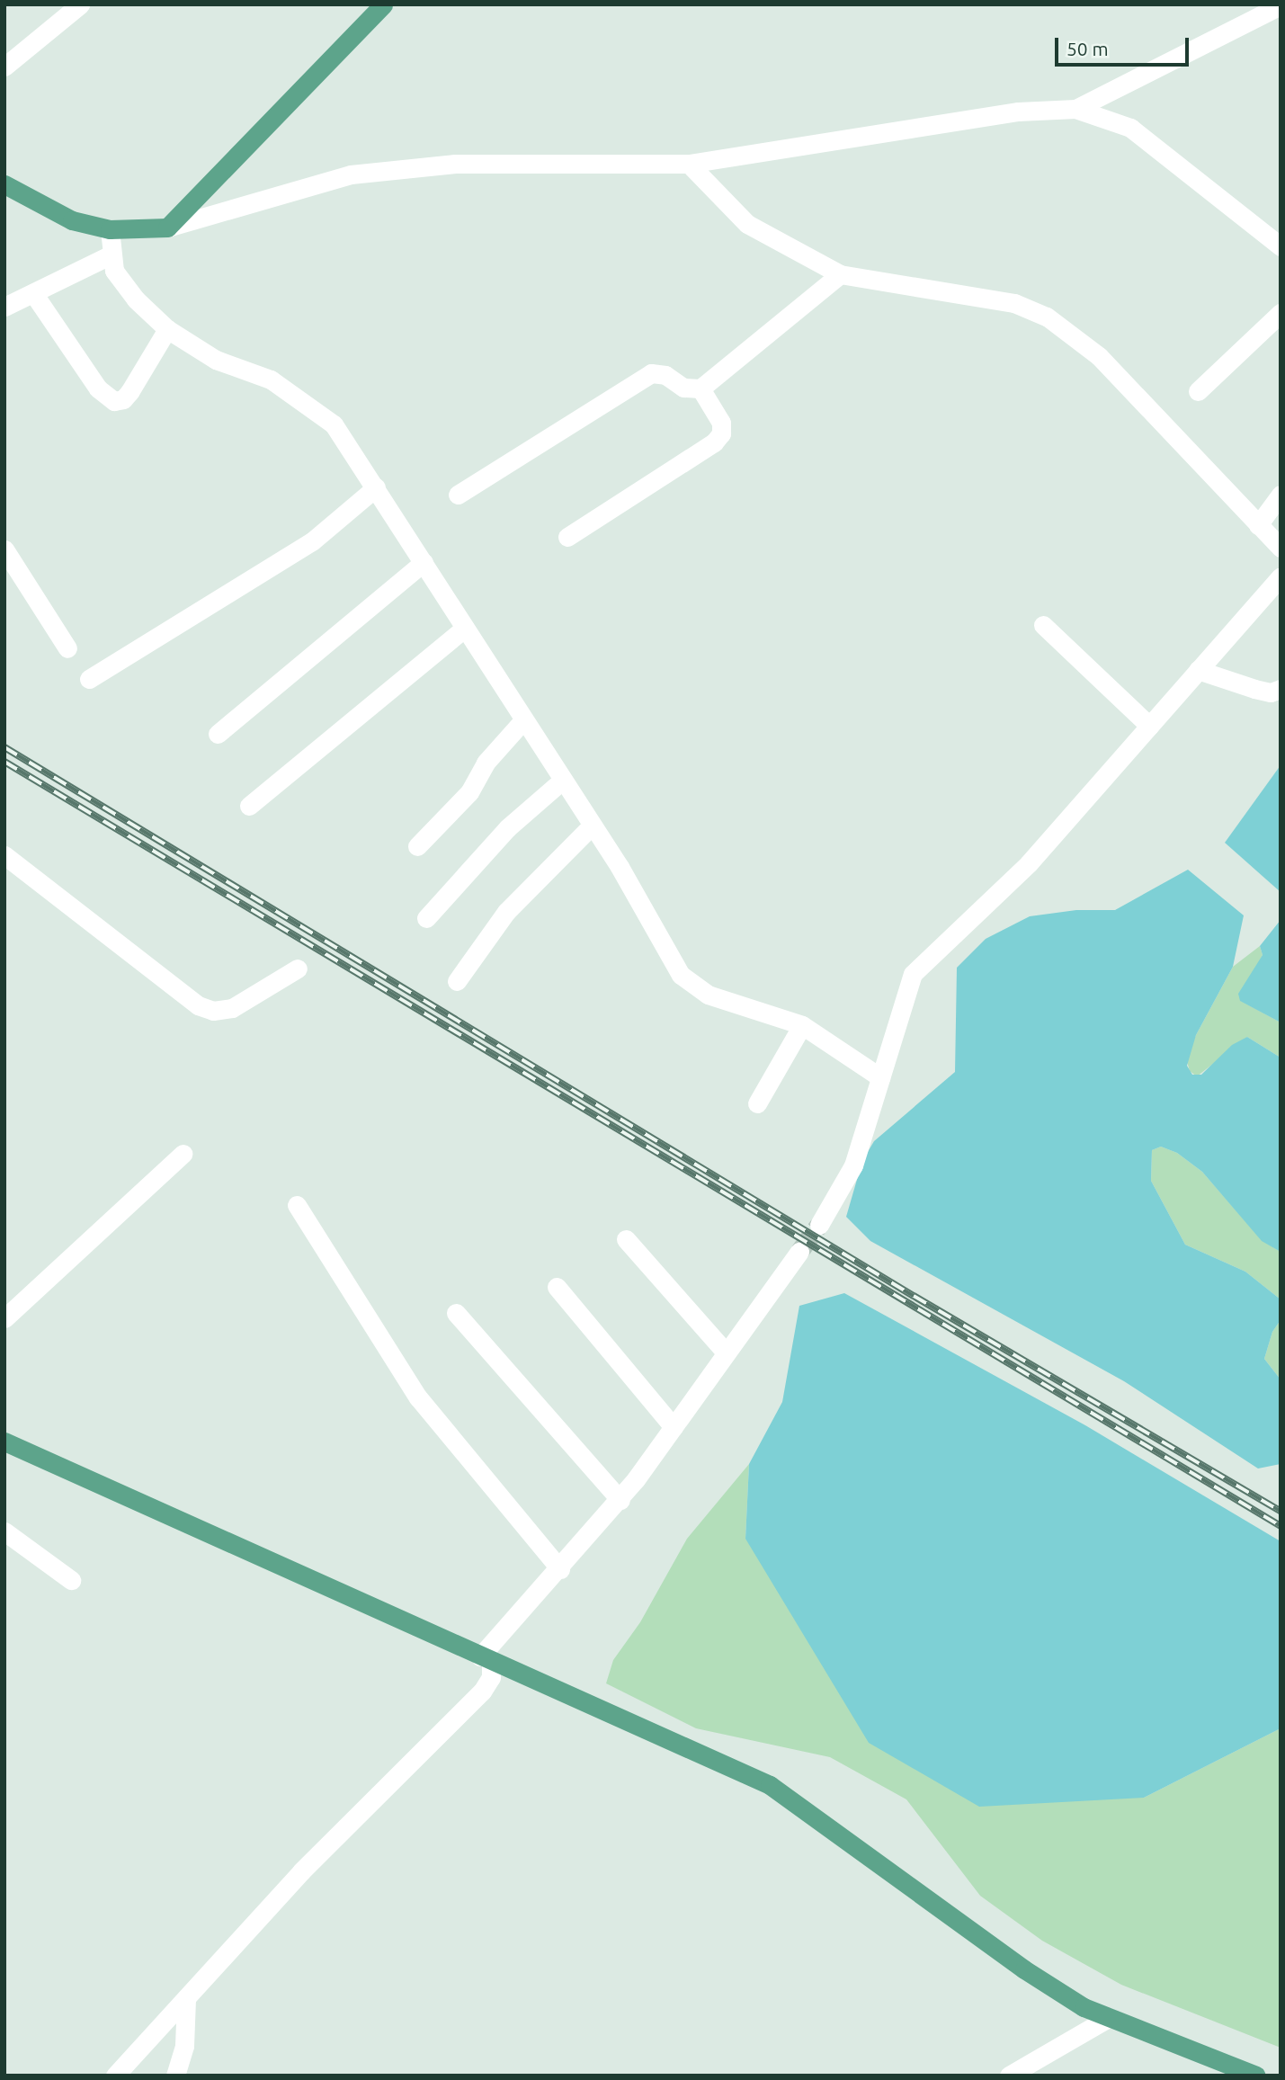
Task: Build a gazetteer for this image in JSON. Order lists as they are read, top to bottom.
{
  "scale_bar": "50 m"
}
